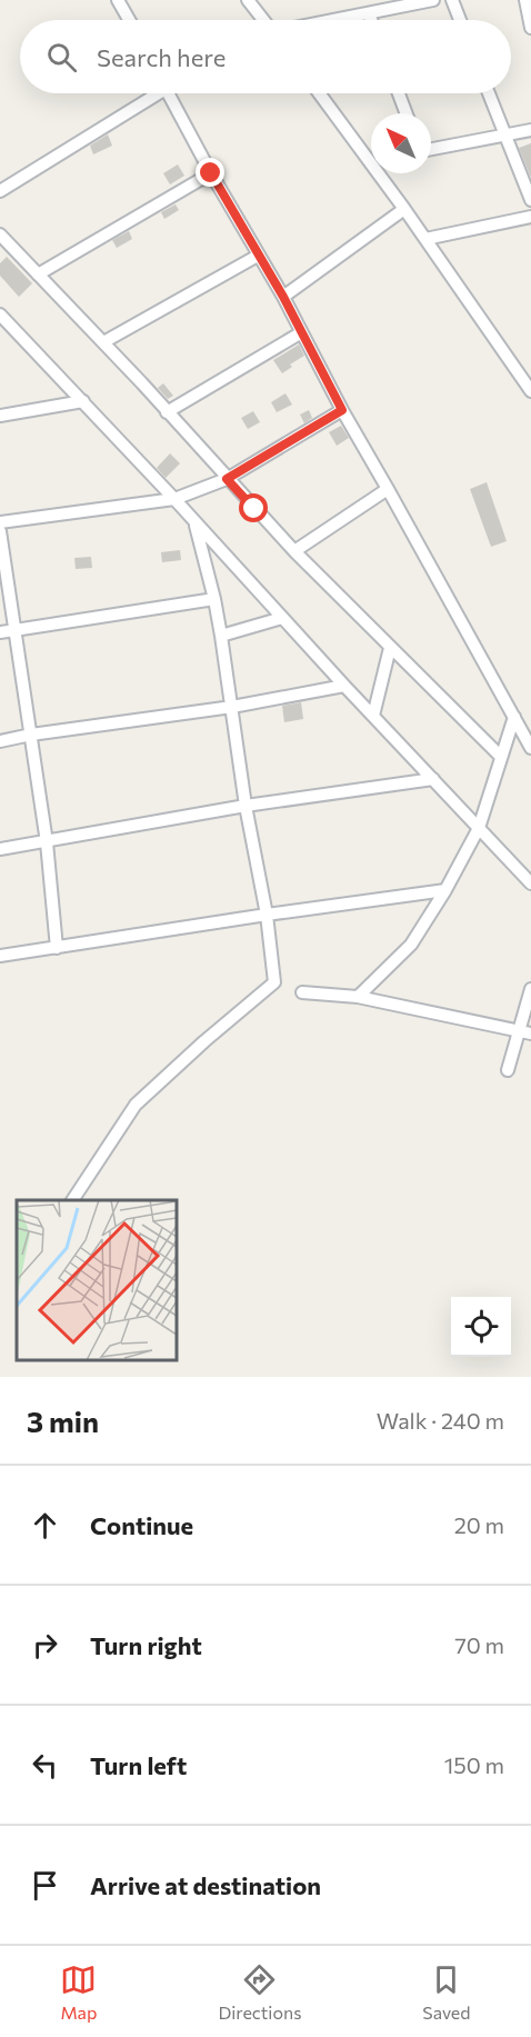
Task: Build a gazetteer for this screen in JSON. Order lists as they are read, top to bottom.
{
  "north": "top left",
  "page": {
    "search": "Search here",
    "heading": ["3 min", "Walk · 240 m"],
    "list": [
      ["Continue", "20 m"],
      ["Turn right", "70 m"],
      ["Turn left", "150 m"],
      "Arrive at destination"
    ],
    "nav": ["Map", "Directions", "Saved"]
  }
}
